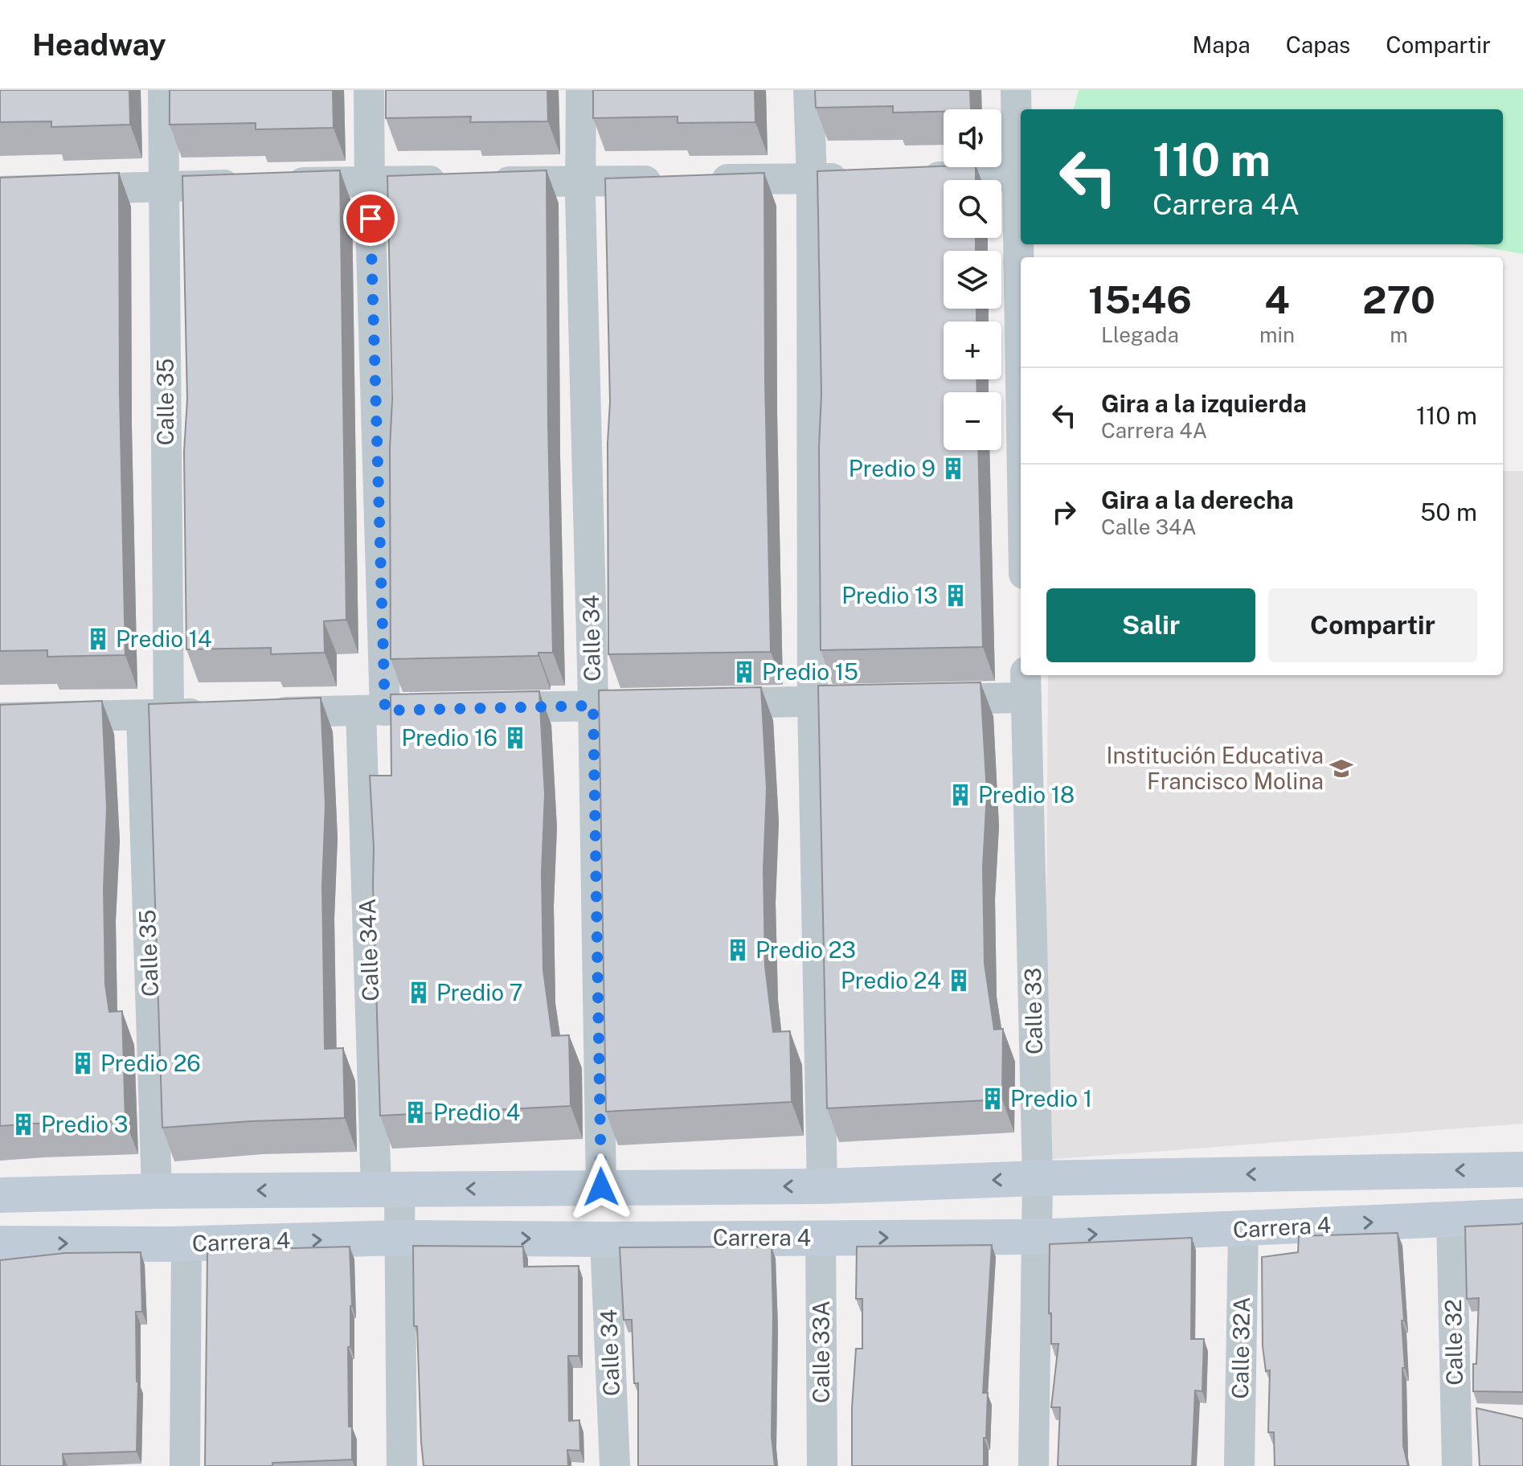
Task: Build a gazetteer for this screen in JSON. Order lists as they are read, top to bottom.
{
  "streets": {
    "main road": ["Carrera 4"],
    "street": [
      "Calle 35",
      "Calle 34",
      "Calle 34A",
      "Calle 33",
      "Calle 32",
      "Calle 32A",
      "Calle 33A"
    ]
  },
  "crossings": [
    ["Calle 34", "Carrera 4"],
    ["Calle 34A", "Carrera 4"],
    ["Calle 33", "Carrera 4"],
    ["Carrera 4", "Calle 32"],
    ["Carrera 4", "Calle 32A"],
    ["Carrera 4", "Calle 33A"]
  ],
  "places": {
    "building": [
      "Predio 9",
      "Predio 13",
      "Predio 14",
      "Predio 15",
      "Predio 16",
      "Predio 18",
      "Predio 23",
      "Predio 24",
      "Predio 7",
      "Predio 26",
      "Predio 1",
      "Predio 4",
      "Predio 3"
    ],
    "school or university": ["Institución Educativa Francisco Molina"]
  },
  "page": {
    "header": "Headway",
    "nav": ["Mapa", "Capas", "Compartir"],
    "map_buttons": ["+", "−"],
    "turn": ["110 m", "Carrera 4A"],
    "eta": [
      "15:46",
      "Llegada",
      "4",
      "min",
      "270",
      "m"
    ],
    "list": [
      {
        "name": "Gira a la izquierda",
        "note": "Carrera 4A",
        "value": "110 m"
      },
      {
        "name": "Gira a la derecha",
        "note": "Calle 34A",
        "value": "50 m"
      }
    ],
    "buttons": ["Salir", "Compartir"]
  }
}
